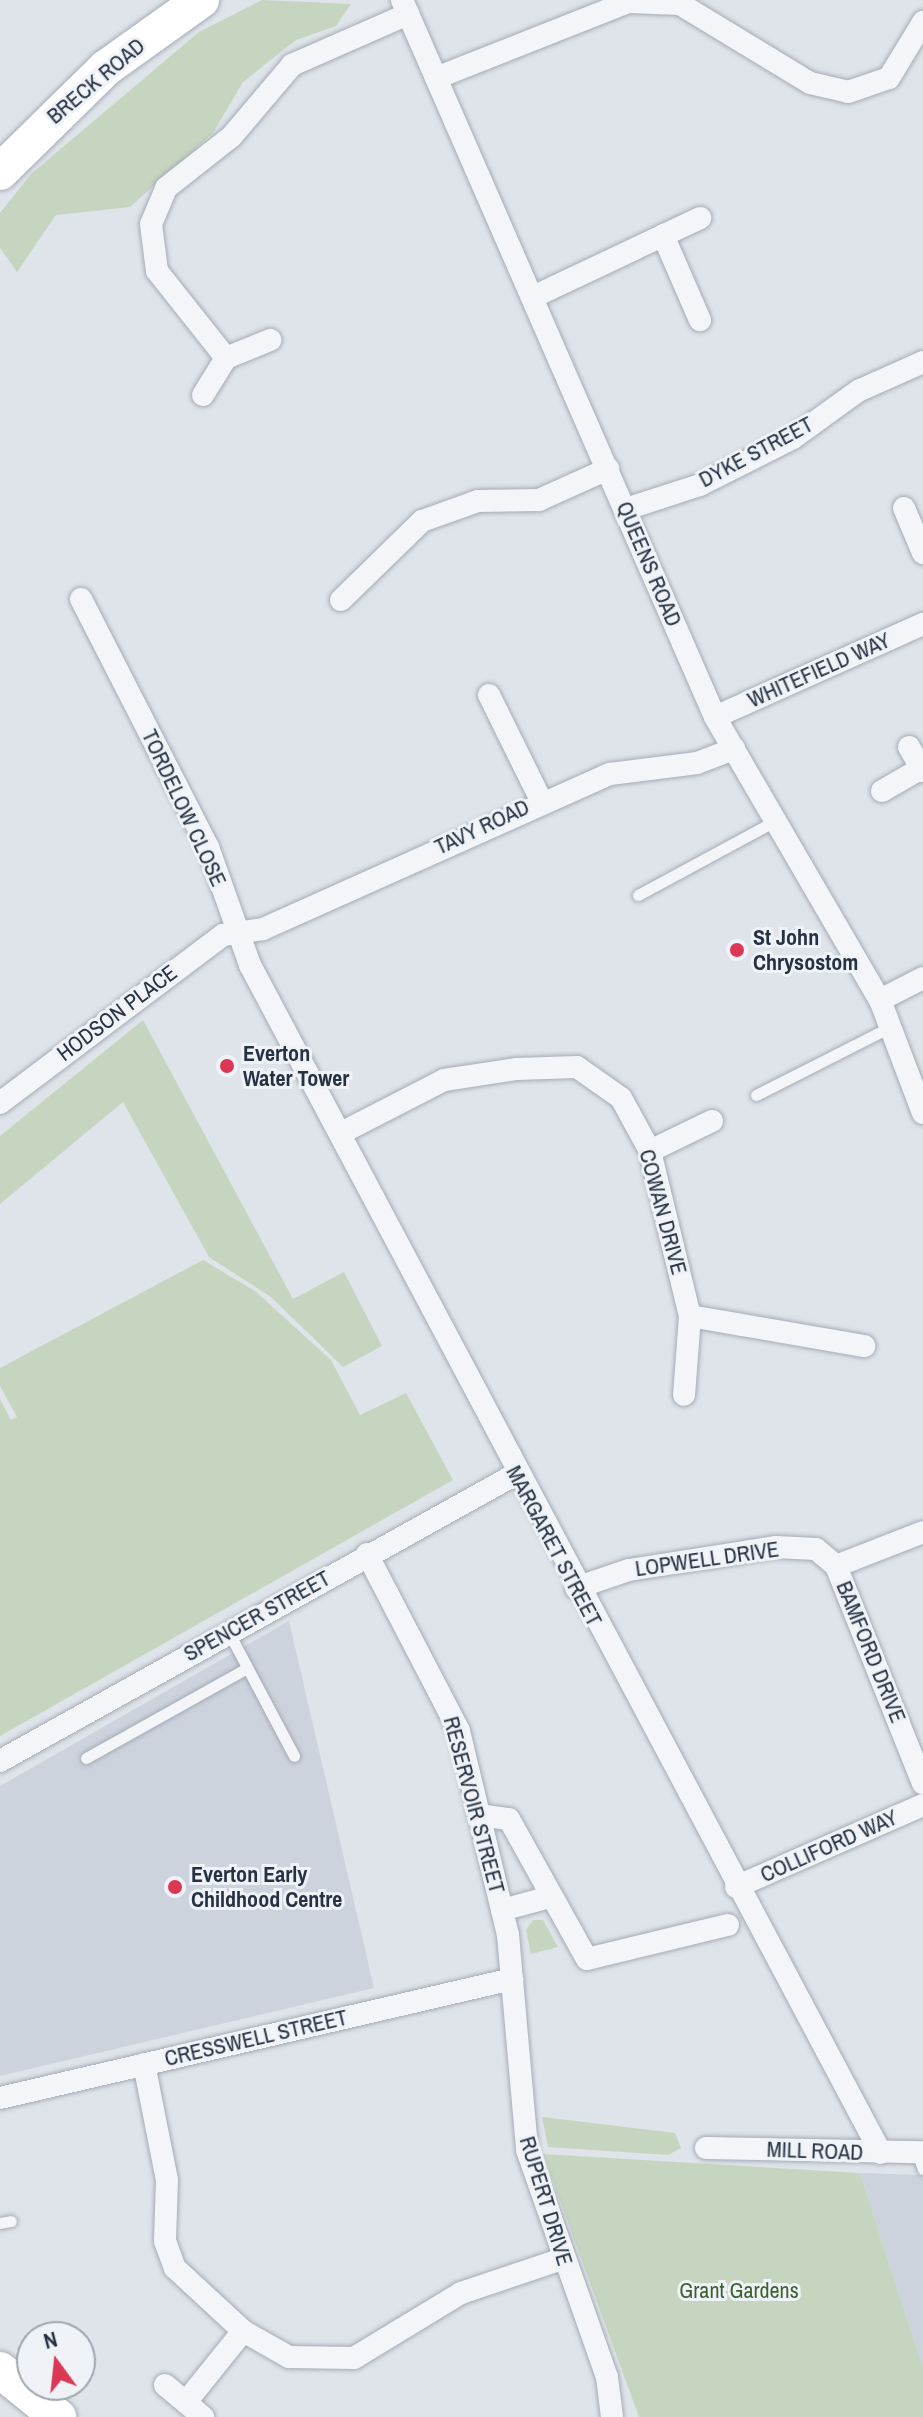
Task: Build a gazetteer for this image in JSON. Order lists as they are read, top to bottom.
{
  "streets": {
    "main road": ["BRECK ROAD"],
    "street": [
      "DYKE STREET",
      "QUEENS ROAD",
      "WHITEFIELD WAY",
      "TORDELOW CLOSE",
      "TAVY ROAD",
      "HODSON PLACE",
      "COWAN DRIVE",
      "MARGARET STREET",
      "LOPWELL DRIVE",
      "SPENCER STREET",
      "BAMFORD DRIVE",
      "RESERVOIR STREET",
      "COLLIFORD WAY",
      "CRESSWELL STREET",
      "MILL ROAD",
      "RUPERT DRIVE"
    ]
  },
  "crossings": [
    ["DYKE STREET", "QUEENS ROAD"],
    ["QUEENS ROAD", "WHITEFIELD WAY"],
    ["QUEENS ROAD", "TAVY ROAD"],
    ["TORDELOW CLOSE", "TAVY ROAD"],
    ["TORDELOW CLOSE", "HODSON PLACE"],
    ["TORDELOW CLOSE", "MARGARET STREET"],
    ["TAVY ROAD", "HODSON PLACE"],
    ["TAVY ROAD", "MARGARET STREET"],
    ["HODSON PLACE", "MARGARET STREET"],
    ["COWAN DRIVE", "MARGARET STREET"],
    ["MARGARET STREET", "LOPWELL DRIVE"],
    ["MARGARET STREET", "SPENCER STREET"],
    ["MARGARET STREET", "COLLIFORD WAY"],
    ["MARGARET STREET", "MILL ROAD"],
    ["LOPWELL DRIVE", "BAMFORD DRIVE"],
    ["SPENCER STREET", "RESERVOIR STREET"],
    ["RESERVOIR STREET", "CRESSWELL STREET"],
    ["RESERVOIR STREET", "RUPERT DRIVE"],
    ["CRESSWELL STREET", "RUPERT DRIVE"]
  ],
  "parks": ["Grant Gardens"],
  "places": ["St John Chrysostom", "Everton Water Tower", "Everton Early Childhood Centre"],
  "north": "top"
}
